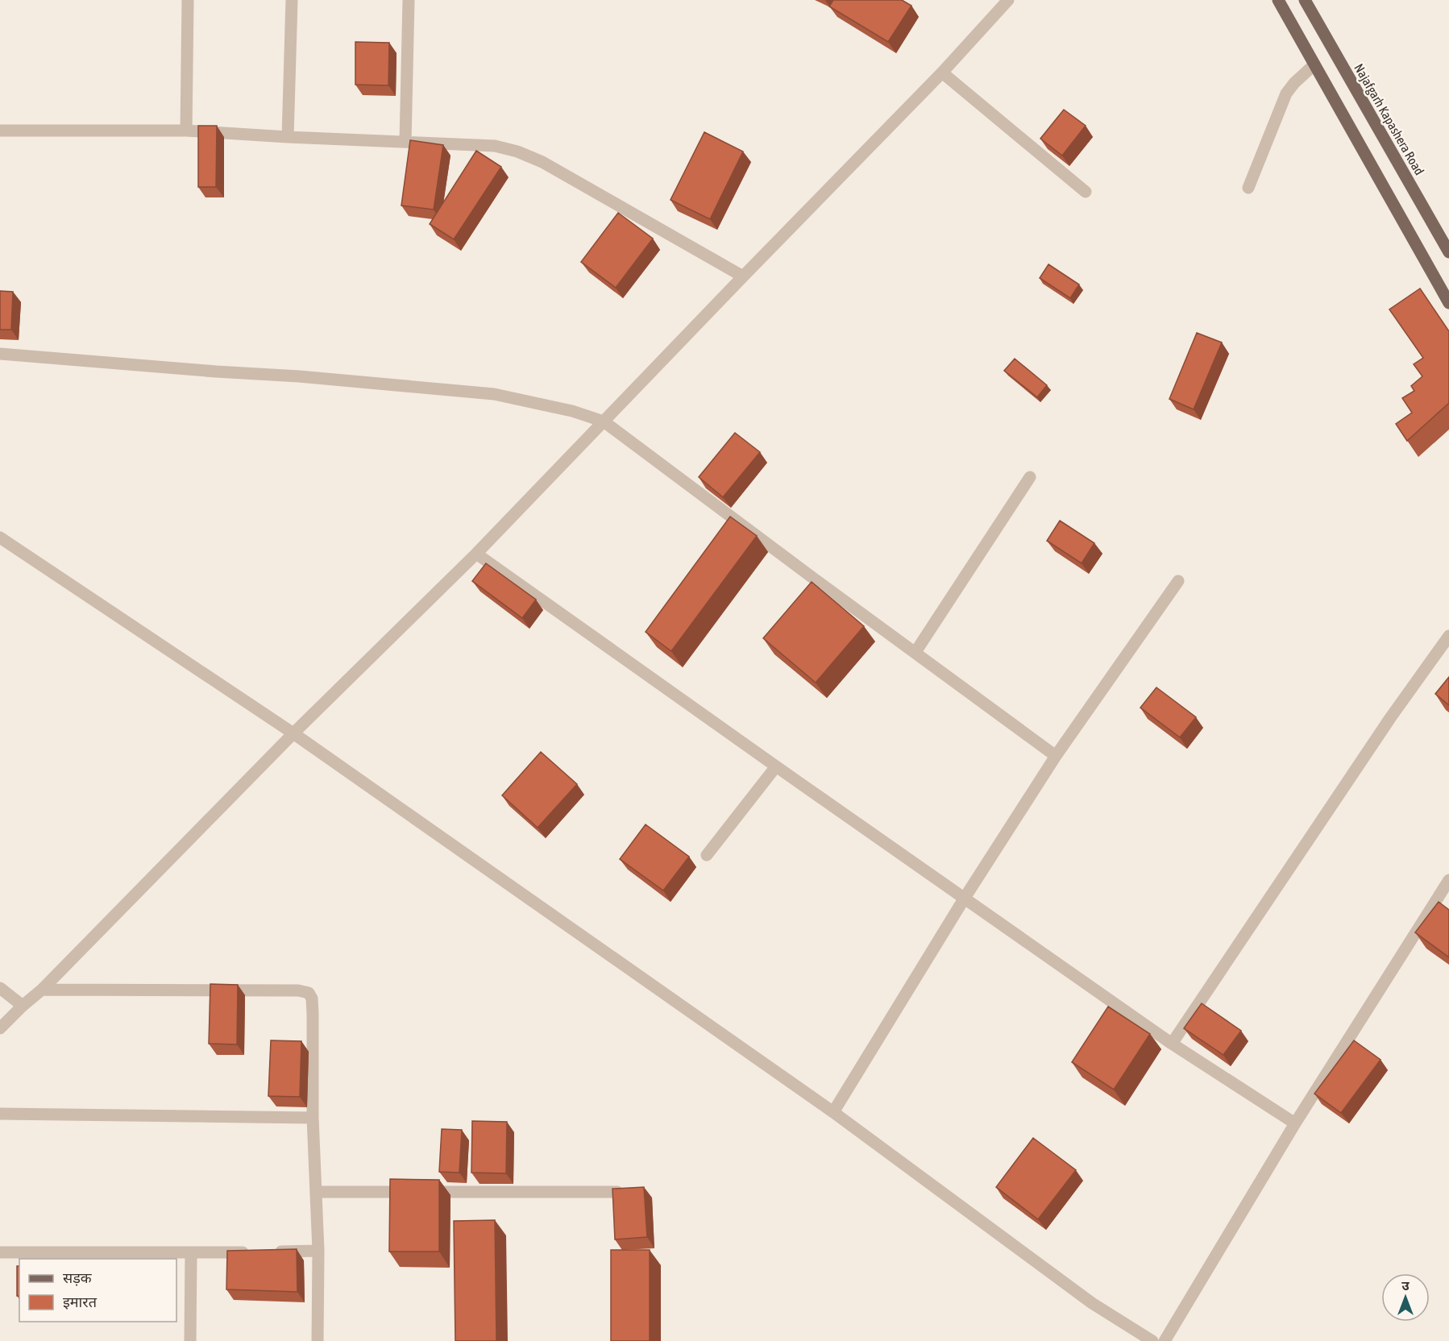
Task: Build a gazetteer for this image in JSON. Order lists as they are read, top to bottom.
{
  "streets": {
    "main road": ["Najafgarh Kapashera Road"]
  },
  "legend": ["सड़क", "इमारत"],
  "north": "top"
}
